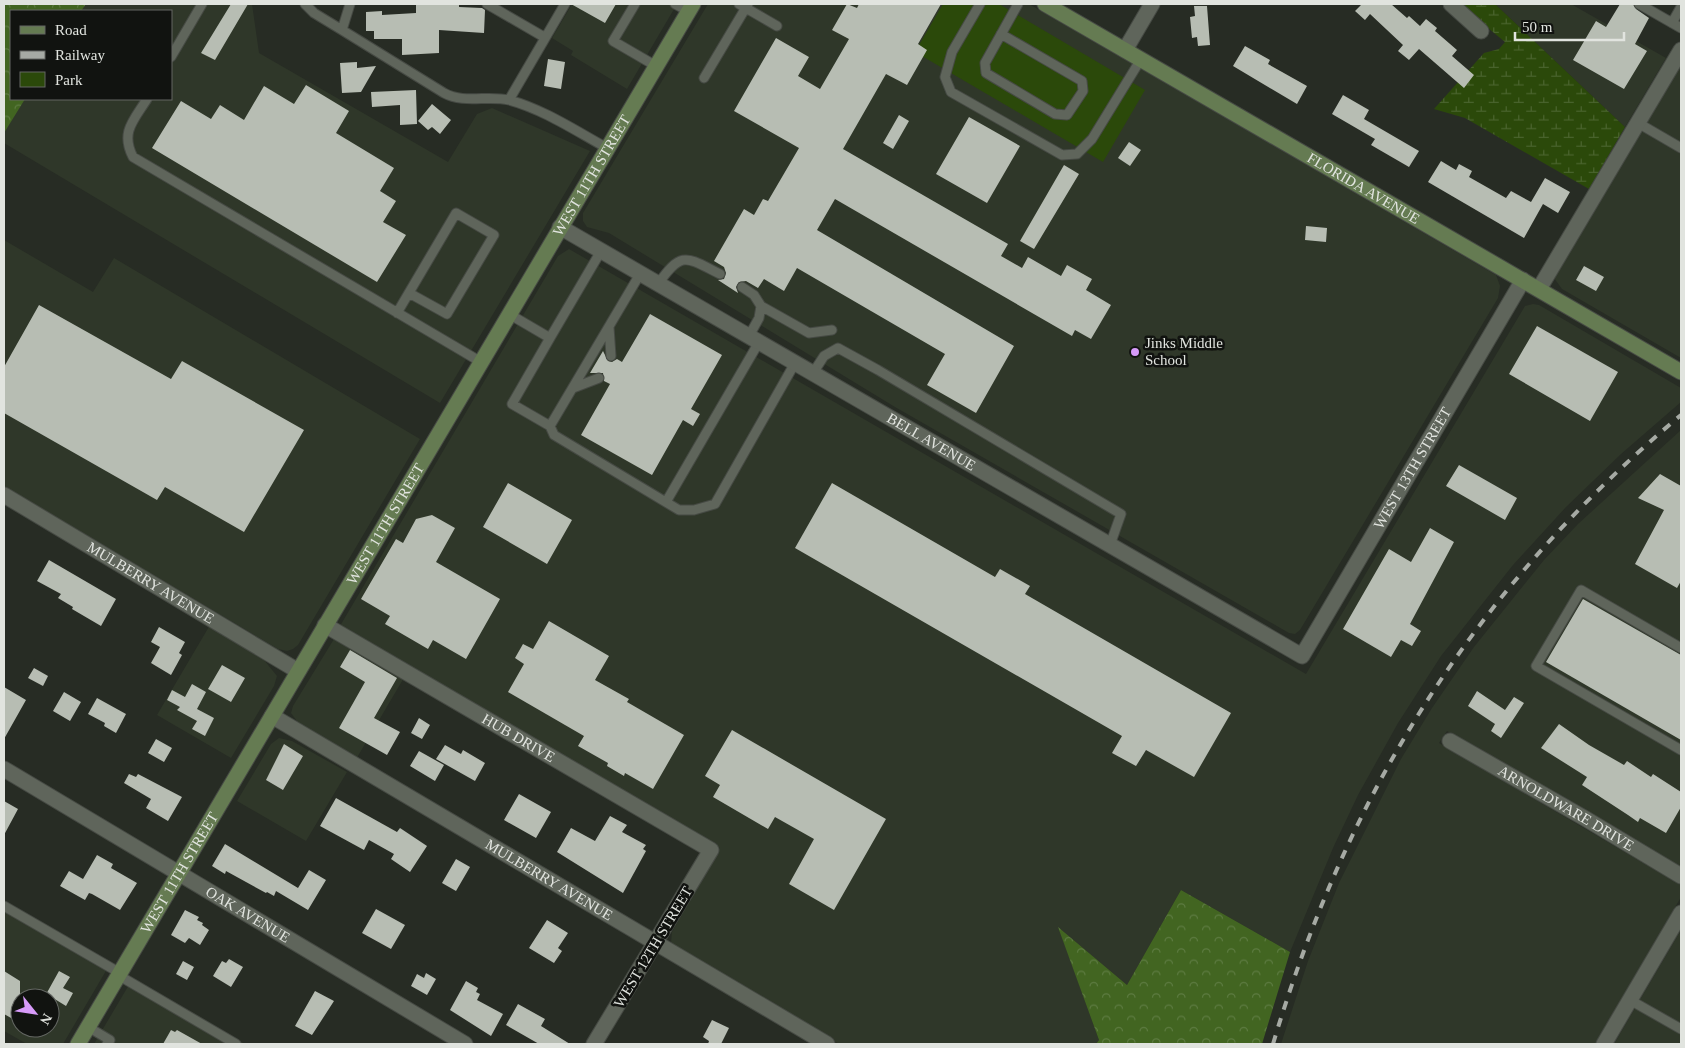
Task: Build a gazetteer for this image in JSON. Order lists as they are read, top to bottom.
{
  "streets": {
    "main road": ["WEST 11TH STREET", "FLORIDA AVENUE"],
    "street": [
      "BELL AVENUE",
      "WEST 13TH STREET",
      "MULBERRY AVENUE",
      "HUB DRIVE",
      "ARNOLDWARE DRIVE",
      "OAK AVENUE",
      "WEST 12TH STREET"
    ]
  },
  "crossings": [
    ["WEST 11TH STREET", "BELL AVENUE"],
    ["WEST 11TH STREET", "MULBERRY AVENUE"],
    ["WEST 11TH STREET", "HUB DRIVE"],
    ["WEST 11TH STREET", "OAK AVENUE"],
    ["FLORIDA AVENUE", "WEST 13TH STREET"],
    ["BELL AVENUE", "WEST 13TH STREET"],
    ["MULBERRY AVENUE", "WEST 12TH STREET"],
    ["HUB DRIVE", "WEST 12TH STREET"]
  ],
  "places": ["Jinks Middle School"],
  "legend": ["Road", "Railway", "Park"],
  "scale_bar": "50 m",
  "north": "bottom right"
}
